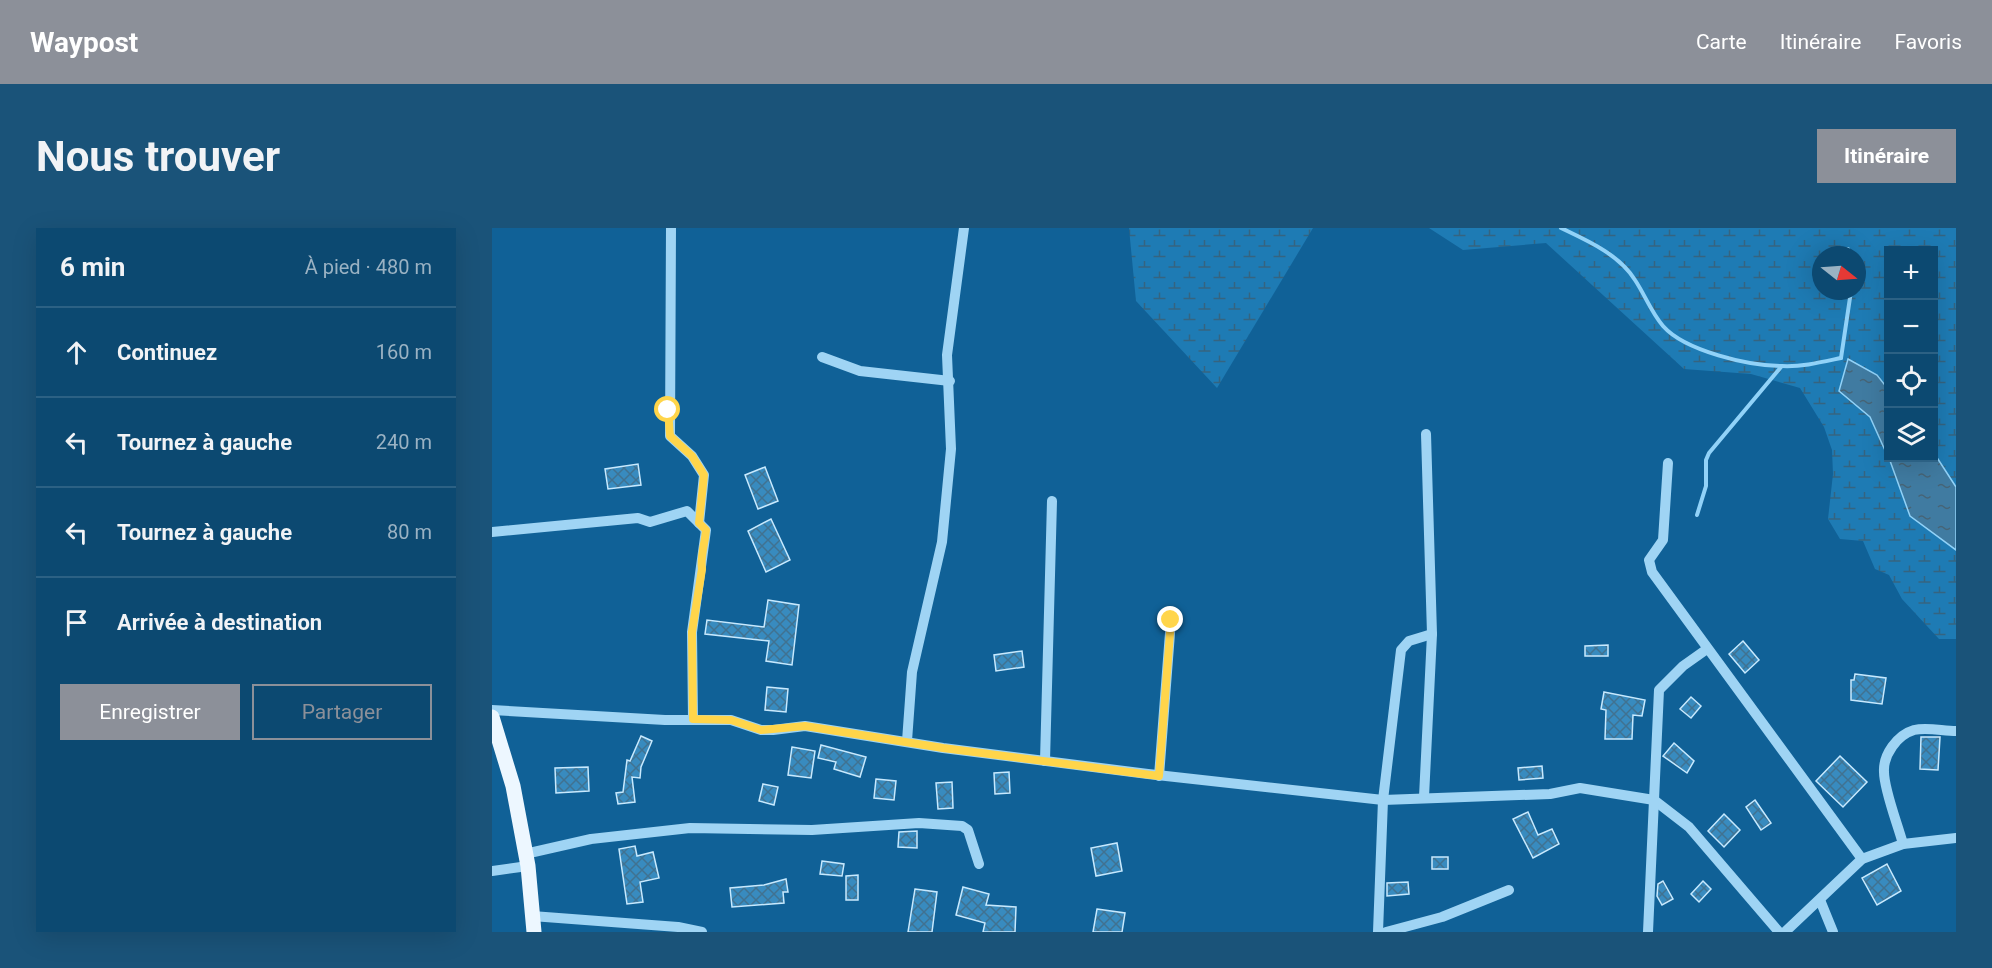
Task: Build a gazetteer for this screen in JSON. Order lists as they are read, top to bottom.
{
  "north": "right",
  "page": {
    "header": "Waypost",
    "nav": ["Carte", "Itinéraire", "Favoris"],
    "buttons": [
      "Itinéraire",
      ["Enregistrer", "Partager"]
    ],
    "title": "Nous trouver",
    "heading": ["6 min", "À pied · 480 m"],
    "map_buttons": ["+", "−"],
    "list": [
      ["Continuez", "160 m"],
      ["Tournez à gauche", "240 m"],
      ["Tournez à gauche", "80 m"],
      "Arrivée à destination"
    ]
  }
}
